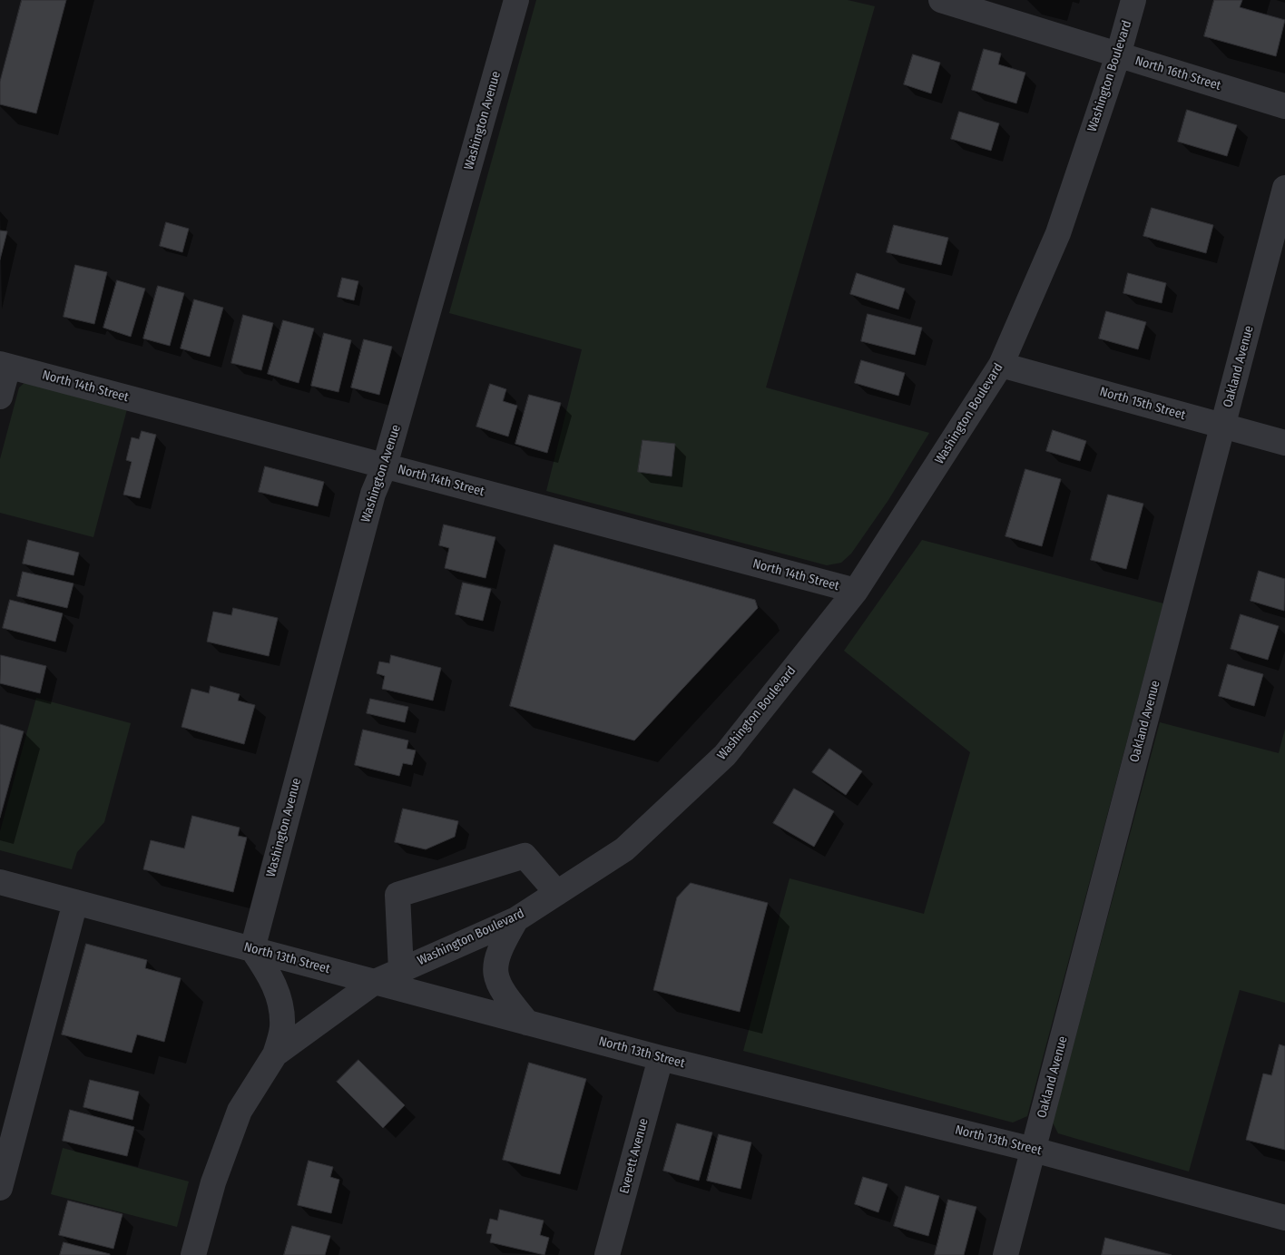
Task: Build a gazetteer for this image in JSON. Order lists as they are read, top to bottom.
{
  "streets": {
    "street": [
      "North 16th Street",
      "Washington Boulevard",
      "Washington Avenue",
      "Oakland Avenue",
      "North 14th Street",
      "North 15th Street",
      "North 13th Street",
      "Everett Avenue"
    ]
  },
  "crossings": [
    ["North 16th Street", "Washington Boulevard"],
    ["Washington Boulevard", "North 14th Street"],
    ["Washington Boulevard", "North 15th Street"],
    ["Washington Boulevard", "North 13th Street"],
    ["Washington Avenue", "North 14th Street"],
    ["Washington Avenue", "North 13th Street"],
    ["Oakland Avenue", "North 15th Street"],
    ["Oakland Avenue", "North 13th Street"],
    ["North 13th Street", "Everett Avenue"]
  ]
}
